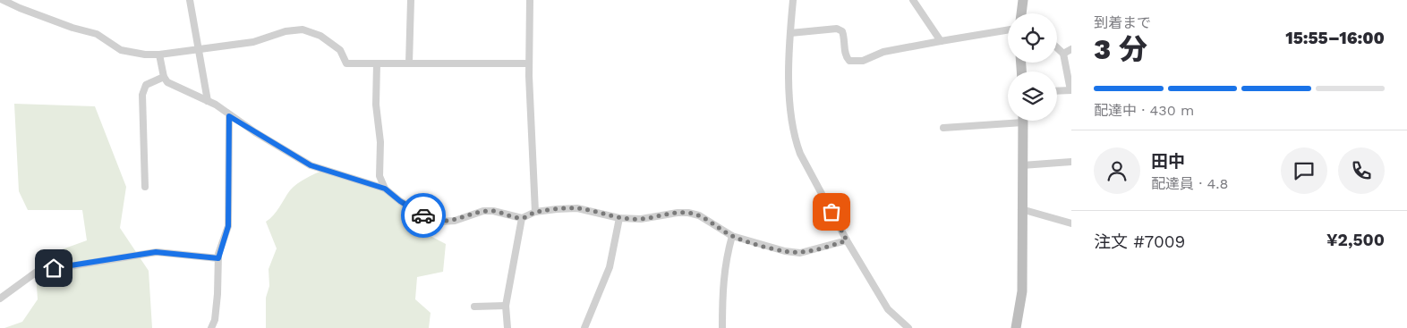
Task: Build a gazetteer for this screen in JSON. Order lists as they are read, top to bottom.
{
  "page": {
    "heading": ["3 分", "到着まで", "15:55–16:00"],
    "panel": [
      "田中",
      "配達員 · 4.8",
      "注文 #7009",
      "¥2,500"
    ],
    "bar": "配達中 · 430 m"
  }
}
